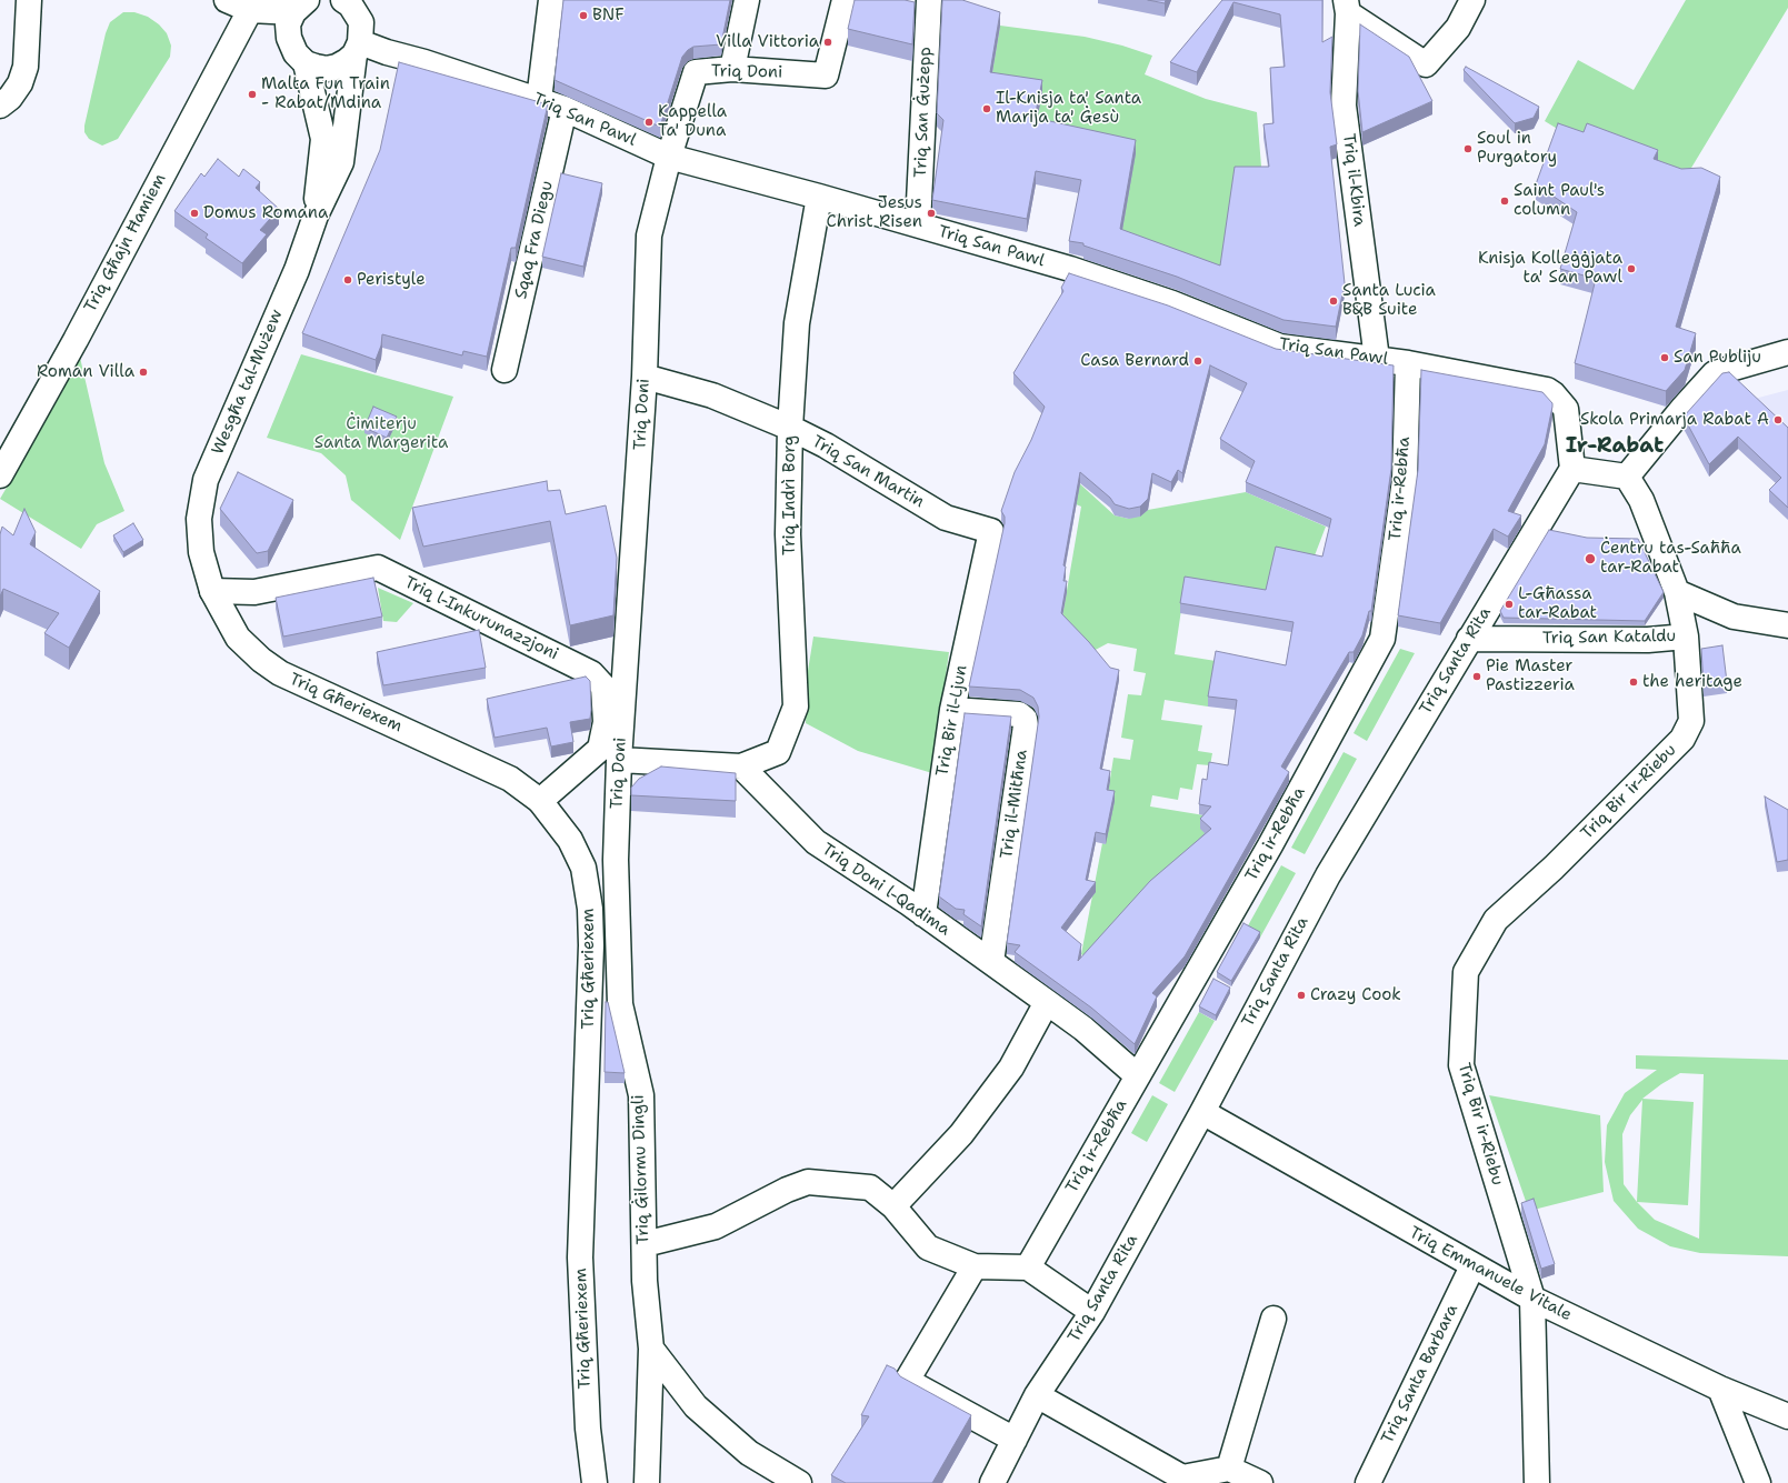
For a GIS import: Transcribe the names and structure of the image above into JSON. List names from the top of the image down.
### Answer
{
  "streets": {
    "street": [
      "Triq Doni",
      "Triq San Ġużepp",
      "Triq San Pawl",
      "Triq il-Kbira",
      "Sqaq Fra Diegu",
      "Triq Għajn Ħamiem",
      "Wesgħa tal-Mużew",
      "Triq San Martin",
      "Triq ir-Rebħa",
      "Triq Indrì Borg",
      "Triq l-Inkurunazzjoni",
      "Triq San Kataldu",
      "Triq Santa Rita",
      "Triq Għeriexem",
      "Triq Bir il-Ljun",
      "Triq Bir ir-Riebu",
      "Triq il-Mitħna",
      "Triq Doni l-Qadima",
      "Triq Ġilormu Dingli",
      "Triq Emmanuele Vitale",
      "Triq Santa Barbara"
    ]
  },
  "crossings": [
    ["Triq Doni", "Triq San Pawl"],
    ["Triq Doni", "Triq San Martin"],
    ["Triq Doni", "Triq Ġilormu Dingli"],
    ["Triq San Ġużepp", "Triq San Pawl"],
    ["Triq San Pawl", "Triq il-Kbira"],
    ["Triq San Pawl", "Sqaq Fra Diegu"],
    ["Triq San Pawl", "Wesgħa tal-Mużew"],
    ["Triq San Pawl", "Triq ir-Rebħa"],
    ["Triq San Pawl", "Triq Indrì Borg"],
    ["Triq San Pawl", "Triq Santa Rita"],
    ["Wesgħa tal-Mużew", "Triq Għeriexem"],
    ["Triq San Martin", "Triq Indrì Borg"],
    ["Triq San Martin", "Triq Bir il-Ljun"],
    ["Triq ir-Rebħa", "Triq Doni l-Qadima"],
    ["Triq Indrì Borg", "Triq Doni l-Qadima"],
    ["Triq l-Inkurunazzjoni", "Triq Għeriexem"],
    ["Triq San Kataldu", "Triq Santa Rita"],
    ["Triq San Kataldu", "Triq Bir ir-Riebu"],
    ["Triq Santa Rita", "Triq Emmanuele Vitale"],
    ["Triq Bir il-Ljun", "Triq il-Mitħna"],
    ["Triq Bir il-Ljun", "Triq Doni l-Qadima"],
    ["Triq Bir ir-Riebu", "Triq Emmanuele Vitale"],
    ["Triq il-Mitħna", "Triq Doni l-Qadima"],
    ["Triq Emmanuele Vitale", "Triq Santa Barbara"]
  ],
  "districts": ["Ir-Rabat"],
  "parks": ["Ċimiterju Santa Margerita"],
  "places": [
    "BNF",
    "Villa Vittoria",
    "Malta Fun Train - Rabat/Mdina",
    "Il-Knisja ta' Santa Marija ta' Ġesù",
    "Kappella Ta' Duna",
    "Soul in Purgatory",
    "Saint Paul's column",
    "Domus Romana",
    "Jesus Christ Risen",
    "Knisja Kolleġġjata ta' San Pawl",
    "Peristyle",
    "Santa Lucia B&B Suite",
    "San Publiju",
    "Casa Bernard",
    "Roman Villa",
    "Skola Primarja Rabat A",
    "Ċentru tas-Saħħa tar-Rabat",
    "L-Għassa tar-Rabat",
    "Pie Master Pastizzeria",
    "the heritage",
    "Crazy Cook"
  ]
}
